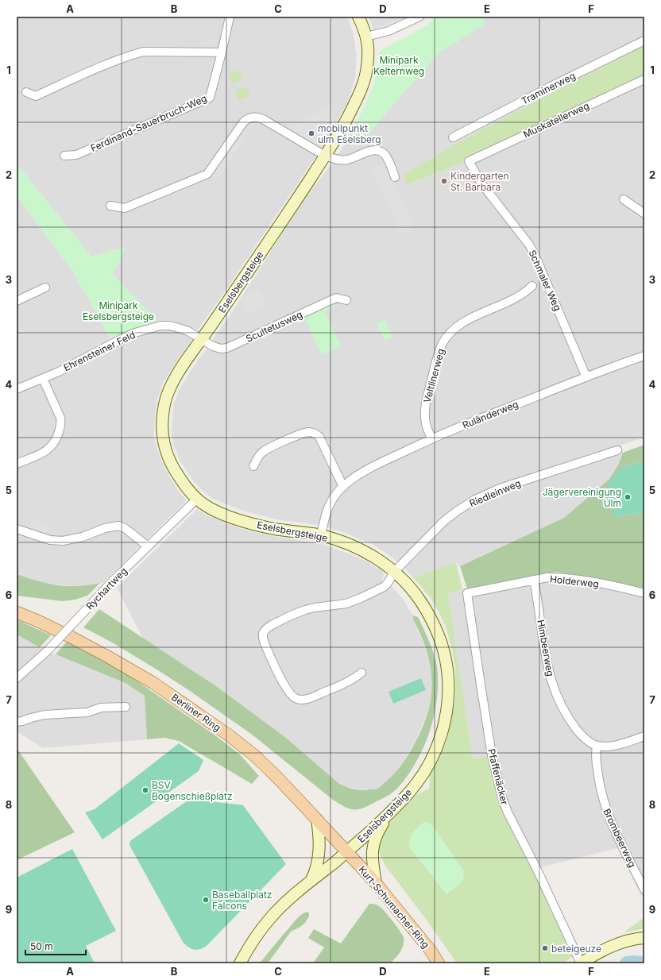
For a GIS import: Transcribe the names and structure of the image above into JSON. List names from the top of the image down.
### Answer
{
  "streets": {
    "main road": ["Berliner Ring", "Kurt-Schumacher-Ring"],
    "street": [
      "Traminerweg",
      "Muskatellerweg",
      "Ferdinand-Sauerbruch-Weg",
      "Schmaler Weg",
      "Eselsbergsteige",
      "Scultetusweg",
      "Ehrensteiner Feld",
      "Veltlinerweg",
      "Ruländerweg",
      "Riedleinweg",
      "Holderweg",
      "Rychartweg",
      "Himbeerweg",
      "Pfaffenäcker",
      "Brombeerweg"
    ]
  },
  "crossings": [
    ["Muskatellerweg", "Schmaler Weg"],
    ["Schmaler Weg", "Ruländerweg"],
    ["Eselsbergsteige", "Scultetusweg"],
    ["Eselsbergsteige", "Ehrensteiner Feld"],
    ["Eselsbergsteige", "Ruländerweg"],
    ["Eselsbergsteige", "Riedleinweg"],
    ["Eselsbergsteige", "Rychartweg"],
    ["Eselsbergsteige", "Berliner Ring"],
    ["Eselsbergsteige", "Kurt-Schumacher-Ring"],
    ["Scultetusweg", "Ehrensteiner Feld"],
    ["Veltlinerweg", "Ruländerweg"],
    ["Holderweg", "Himbeerweg"],
    ["Holderweg", "Pfaffenäcker"],
    ["Himbeerweg", "Brombeerweg"],
    ["Berliner Ring", "Kurt-Schumacher-Ring"]
  ],
  "parks": ["Minipark Kelternweg", "Minipark Eselsbergsteige"],
  "places": [
    "mobilpunkt ulm Eselsberg",
    "Kindergarten St. Barbara",
    "Jägervereinigung Ulm",
    "BSV Bogenschießplatz",
    "Baseballplatz Falcons",
    "beteigeuze"
  ],
  "scale_bar": "50 m",
  "grid": {
    "columns": [
      "A",
      "B",
      "C",
      "D",
      "E",
      "F"
    ],
    "rows": [
      "1",
      "2",
      "3",
      "4",
      "5",
      "6",
      "7",
      "8",
      "9"
    ]
  }
}
